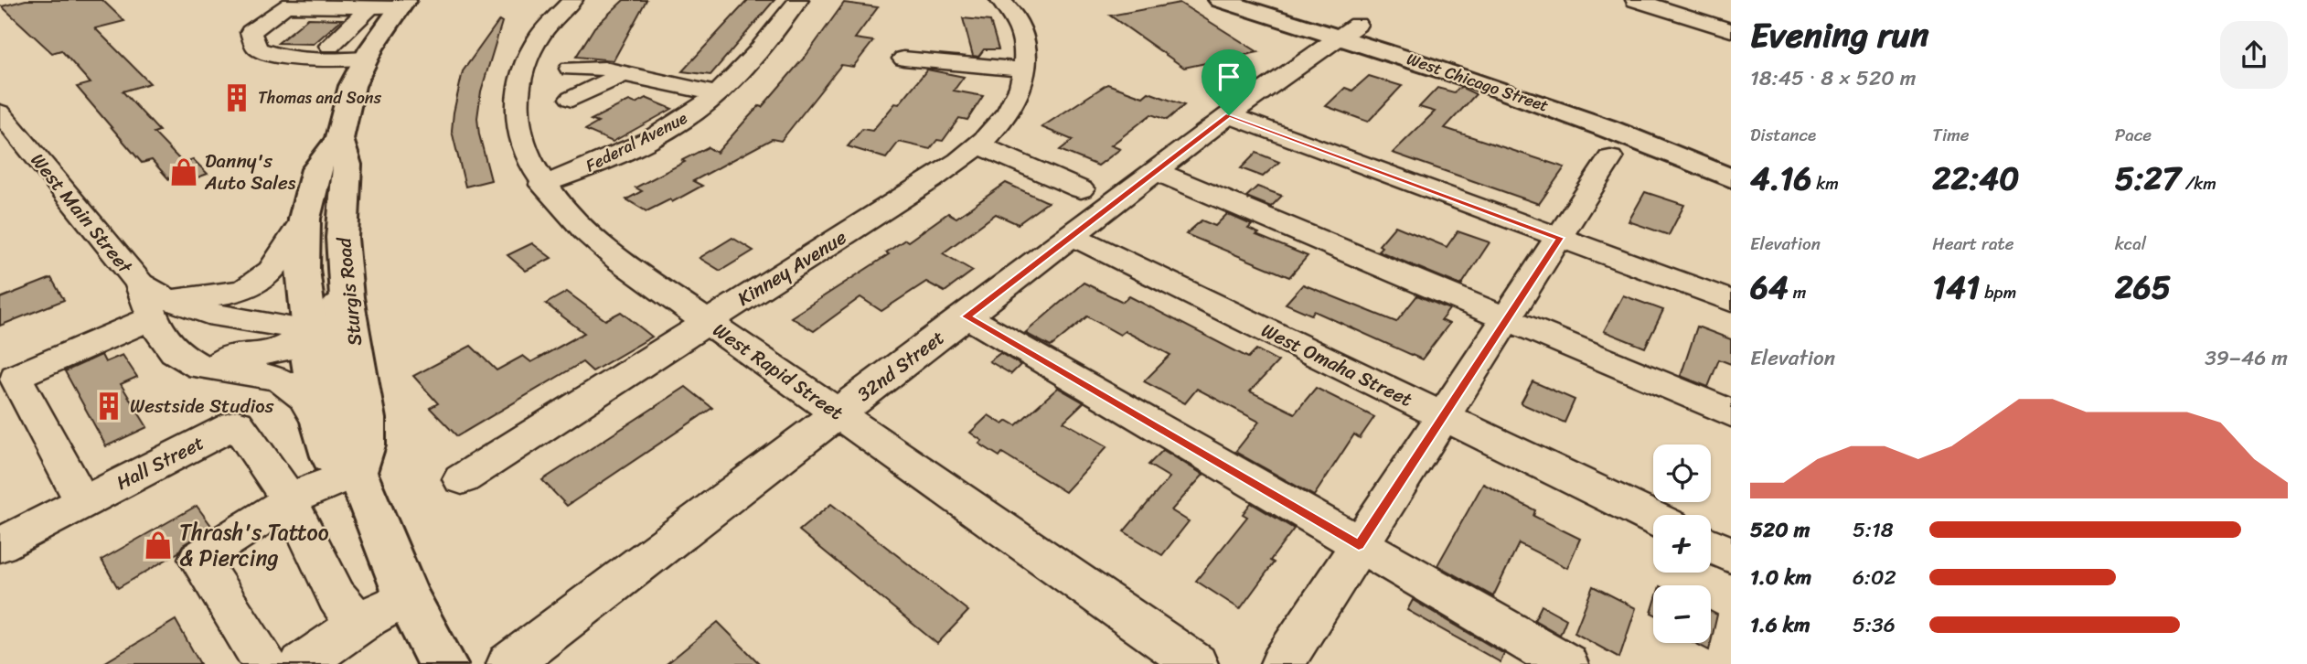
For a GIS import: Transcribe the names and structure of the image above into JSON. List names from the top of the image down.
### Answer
{
  "streets": {
    "main road": ["West Chicago Street", "West Main Street", "Sturgis Road"],
    "street": [
      "Federal Avenue",
      "Kinney Avenue",
      "West Omaha Street",
      "32nd Street",
      "West Rapid Street",
      "Hall Street"
    ]
  },
  "crossings": [
    ["West Chicago Street", "32nd Street"],
    ["Federal Avenue", "West Rapid Street"],
    ["West Main Street", "Sturgis Road"],
    ["Kinney Avenue", "West Rapid Street"],
    ["West Omaha Street", "32nd Street"],
    ["32nd Street", "West Rapid Street"]
  ],
  "places": {
    "building": ["Thomas and Sons", "Westside Studios"],
    "shop": ["Danny's Auto Sales", "Thrash's Tattoo & Piercing"]
  },
  "page": {
    "heading": ["Evening run", "18:45 · 8 × 520 m"],
    "stats": [
      ["Distance", "4.16 km"],
      ["Time", "22:40"],
      ["Pace", "5:27 /km"],
      ["Elevation", "64 m"],
      ["Heart rate", "141 bpm"],
      ["kcal", "265"]
    ],
    "chart": ["Elevation", "39–46 m"],
    "map_buttons": ["+", "−"],
    "list": [
      {
        "name": "520 m",
        "note": "5:18"
      },
      {
        "name": "1.0 km",
        "note": "6:02"
      },
      {
        "name": "1.6 km",
        "note": "5:36"
      }
    ]
  }
}
